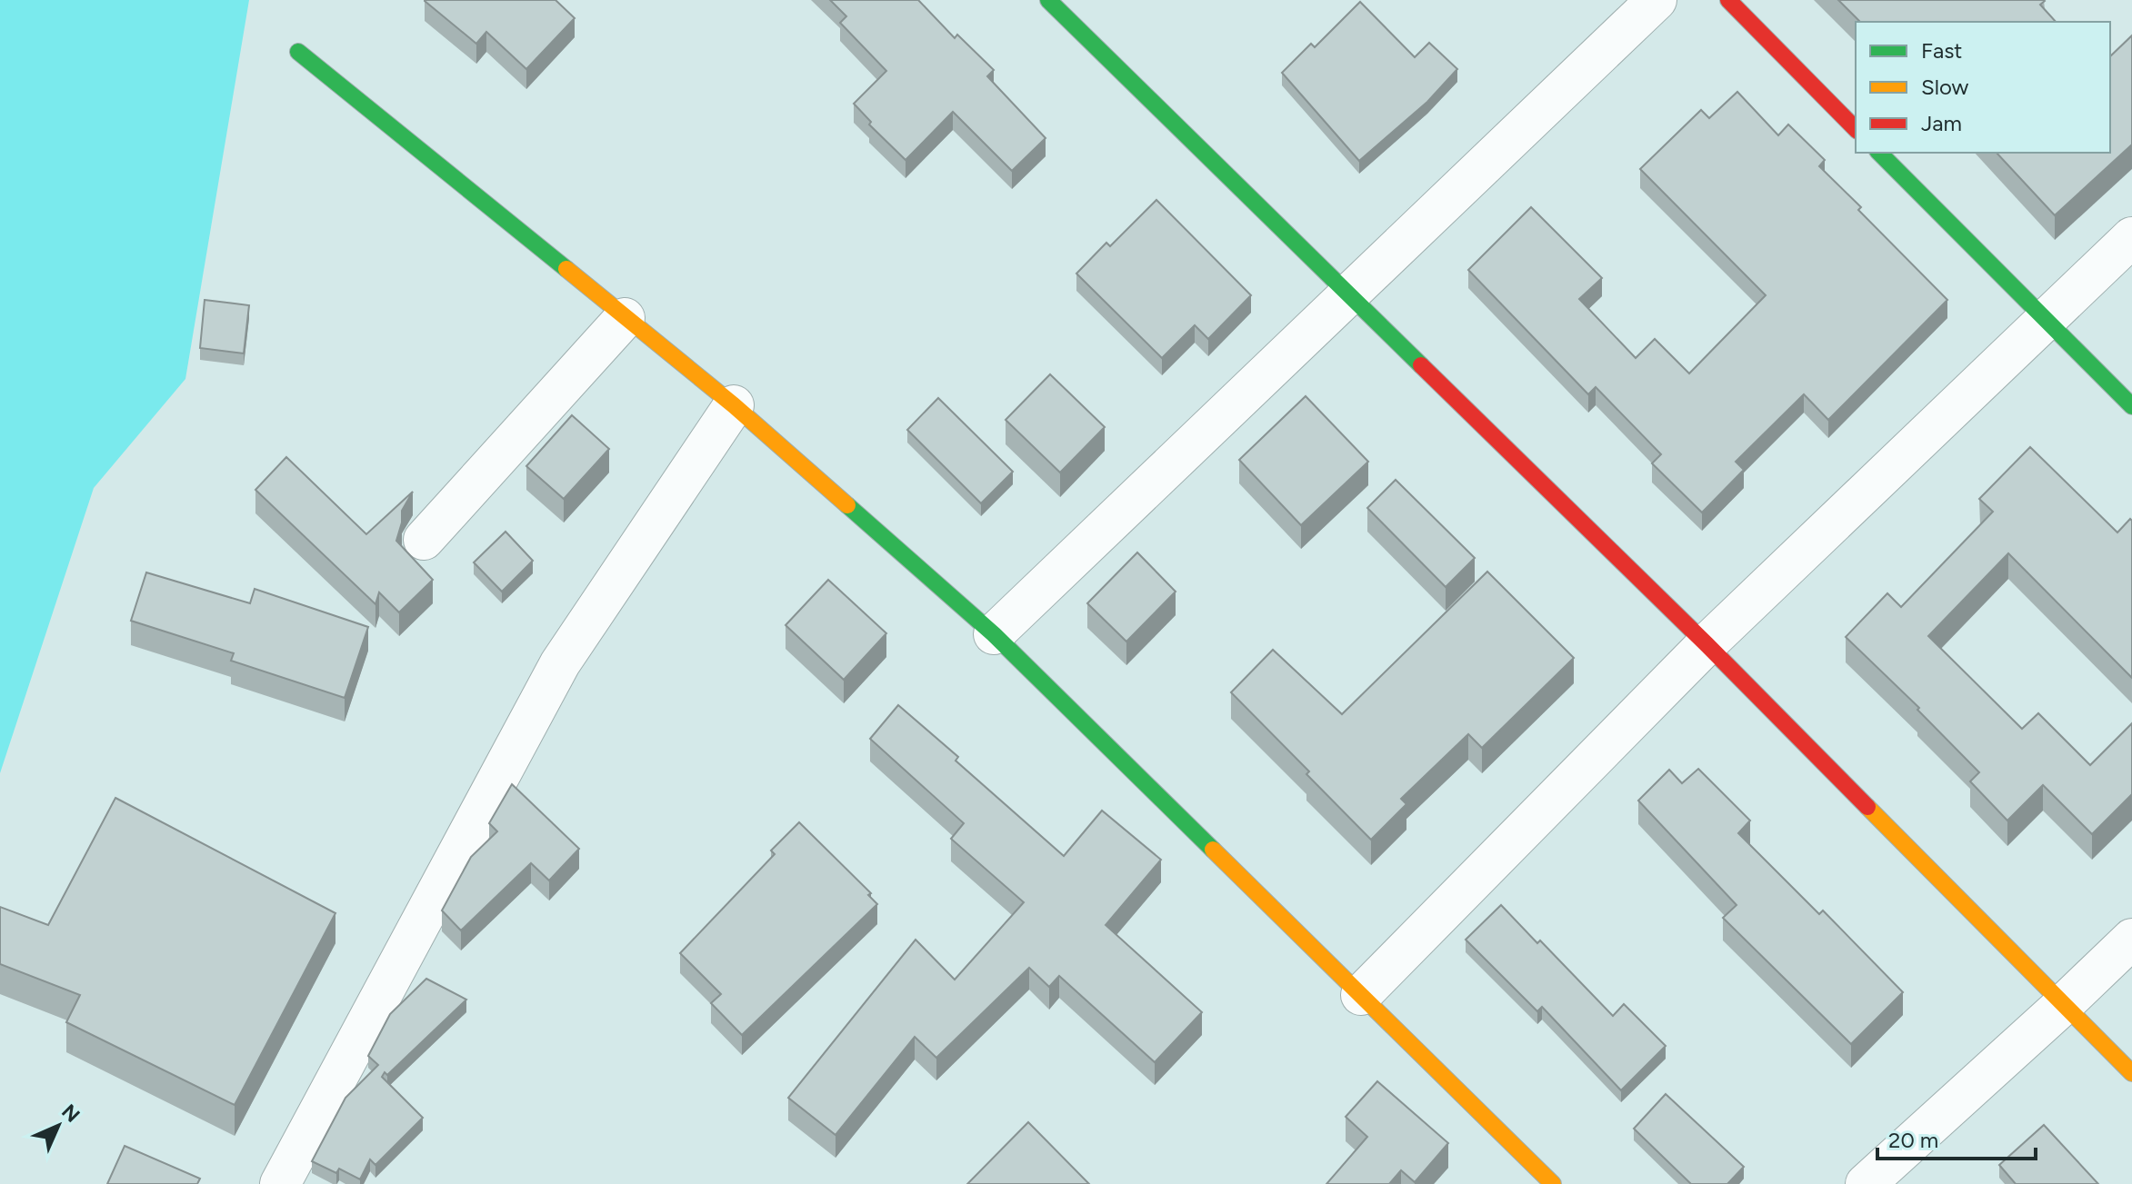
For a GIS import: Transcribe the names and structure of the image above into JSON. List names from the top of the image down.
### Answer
{
  "legend": ["Fast", "Slow", "Jam"],
  "scale_bar": "20 m",
  "north": "top right"
}
